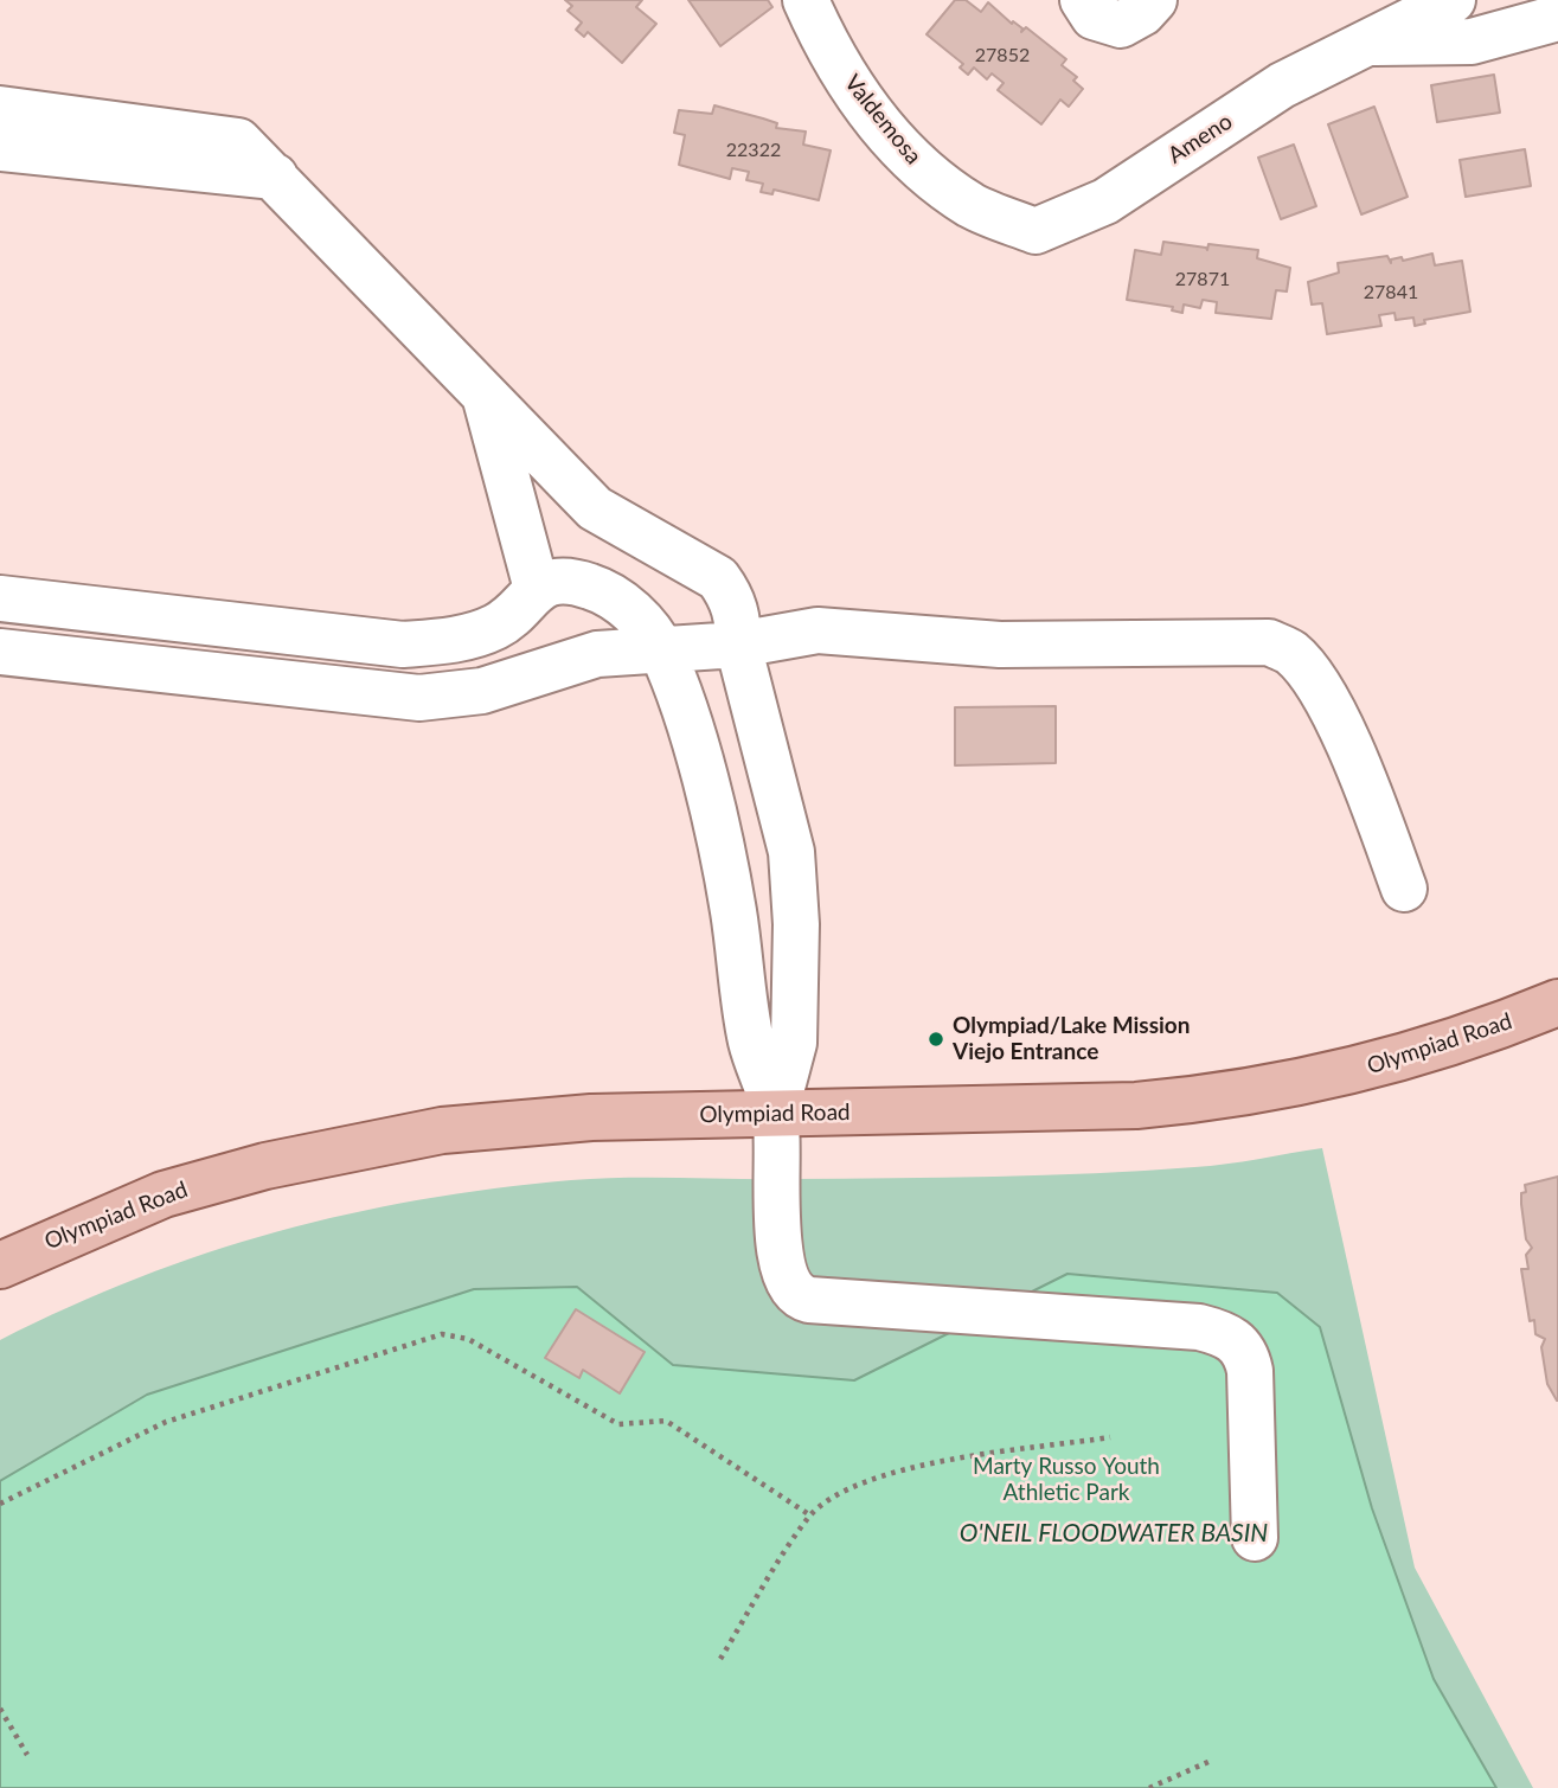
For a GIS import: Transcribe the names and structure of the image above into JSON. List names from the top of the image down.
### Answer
{
  "streets": {
    "main road": ["Olympiad Road"],
    "street": ["Valdemosa", "Ameno"]
  },
  "crossings": [
    ["Valdemosa", "Ameno"]
  ],
  "water": ["O'NEIL FLOODWATER BASIN"],
  "parks": ["Marty Russo Youth Athletic Park"],
  "places": ["Olympiad/Lake Mission Viejo Entrance"],
  "house_numbers": [
    "27852",
    "22322",
    "27871",
    "27841"
  ]
}
